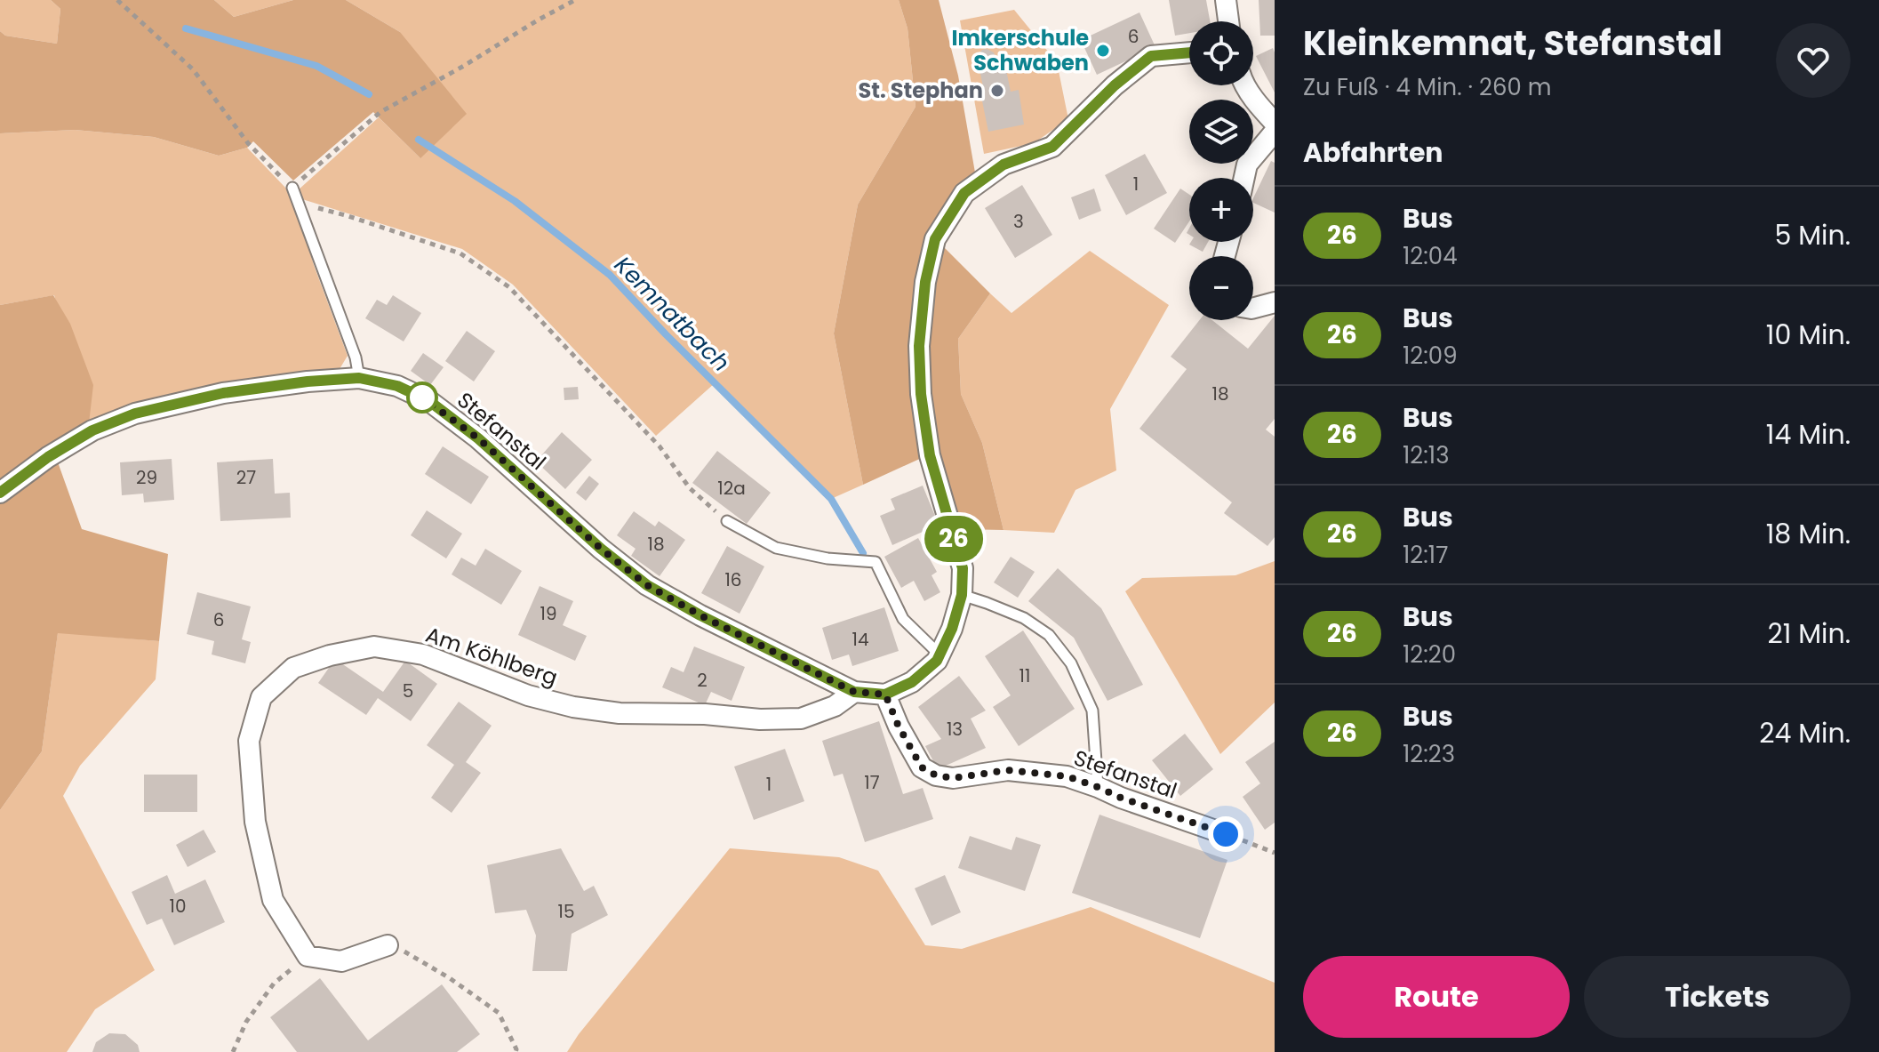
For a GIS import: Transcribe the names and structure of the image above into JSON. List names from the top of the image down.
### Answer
{
  "streets": {
    "street": ["Stefanstal", "Am Köhlberg"]
  },
  "crossings": [
    ["Stefanstal", "Am Köhlberg"]
  ],
  "water": ["Kemnatbach"],
  "places": ["Imkerschule Schwaben", "St. Stephan"],
  "lines": ["bus line 26"],
  "house_numbers": [
    "6",
    "1",
    "3",
    "18",
    "29",
    "27",
    "12a",
    "18",
    "16",
    "19",
    "6",
    "14",
    "11",
    "2",
    "5",
    "13",
    "17",
    "1",
    "10",
    "15"
  ],
  "page": {
    "on_map": "26",
    "heading": [
      ["Kleinkemnat, Stefanstal", "Zu Fuß · 4 Min. · 260 m"],
      "Abfahrten"
    ],
    "map_buttons": ["+", "−"],
    "list": [
      {
        "mark": "26",
        "name": "Bus",
        "note": "12:04",
        "value": "5 Min."
      },
      {
        "mark": "26",
        "name": "Bus",
        "note": "12:09",
        "value": "10 Min."
      },
      {
        "mark": "26",
        "name": "Bus",
        "note": "12:13",
        "value": "14 Min."
      },
      {
        "mark": "26",
        "name": "Bus",
        "note": "12:17",
        "value": "18 Min."
      },
      {
        "mark": "26",
        "name": "Bus",
        "note": "12:20",
        "value": "21 Min."
      },
      {
        "mark": "26",
        "name": "Bus",
        "note": "12:23",
        "value": "24 Min."
      }
    ],
    "buttons": ["Route", "Tickets"]
  }
}
